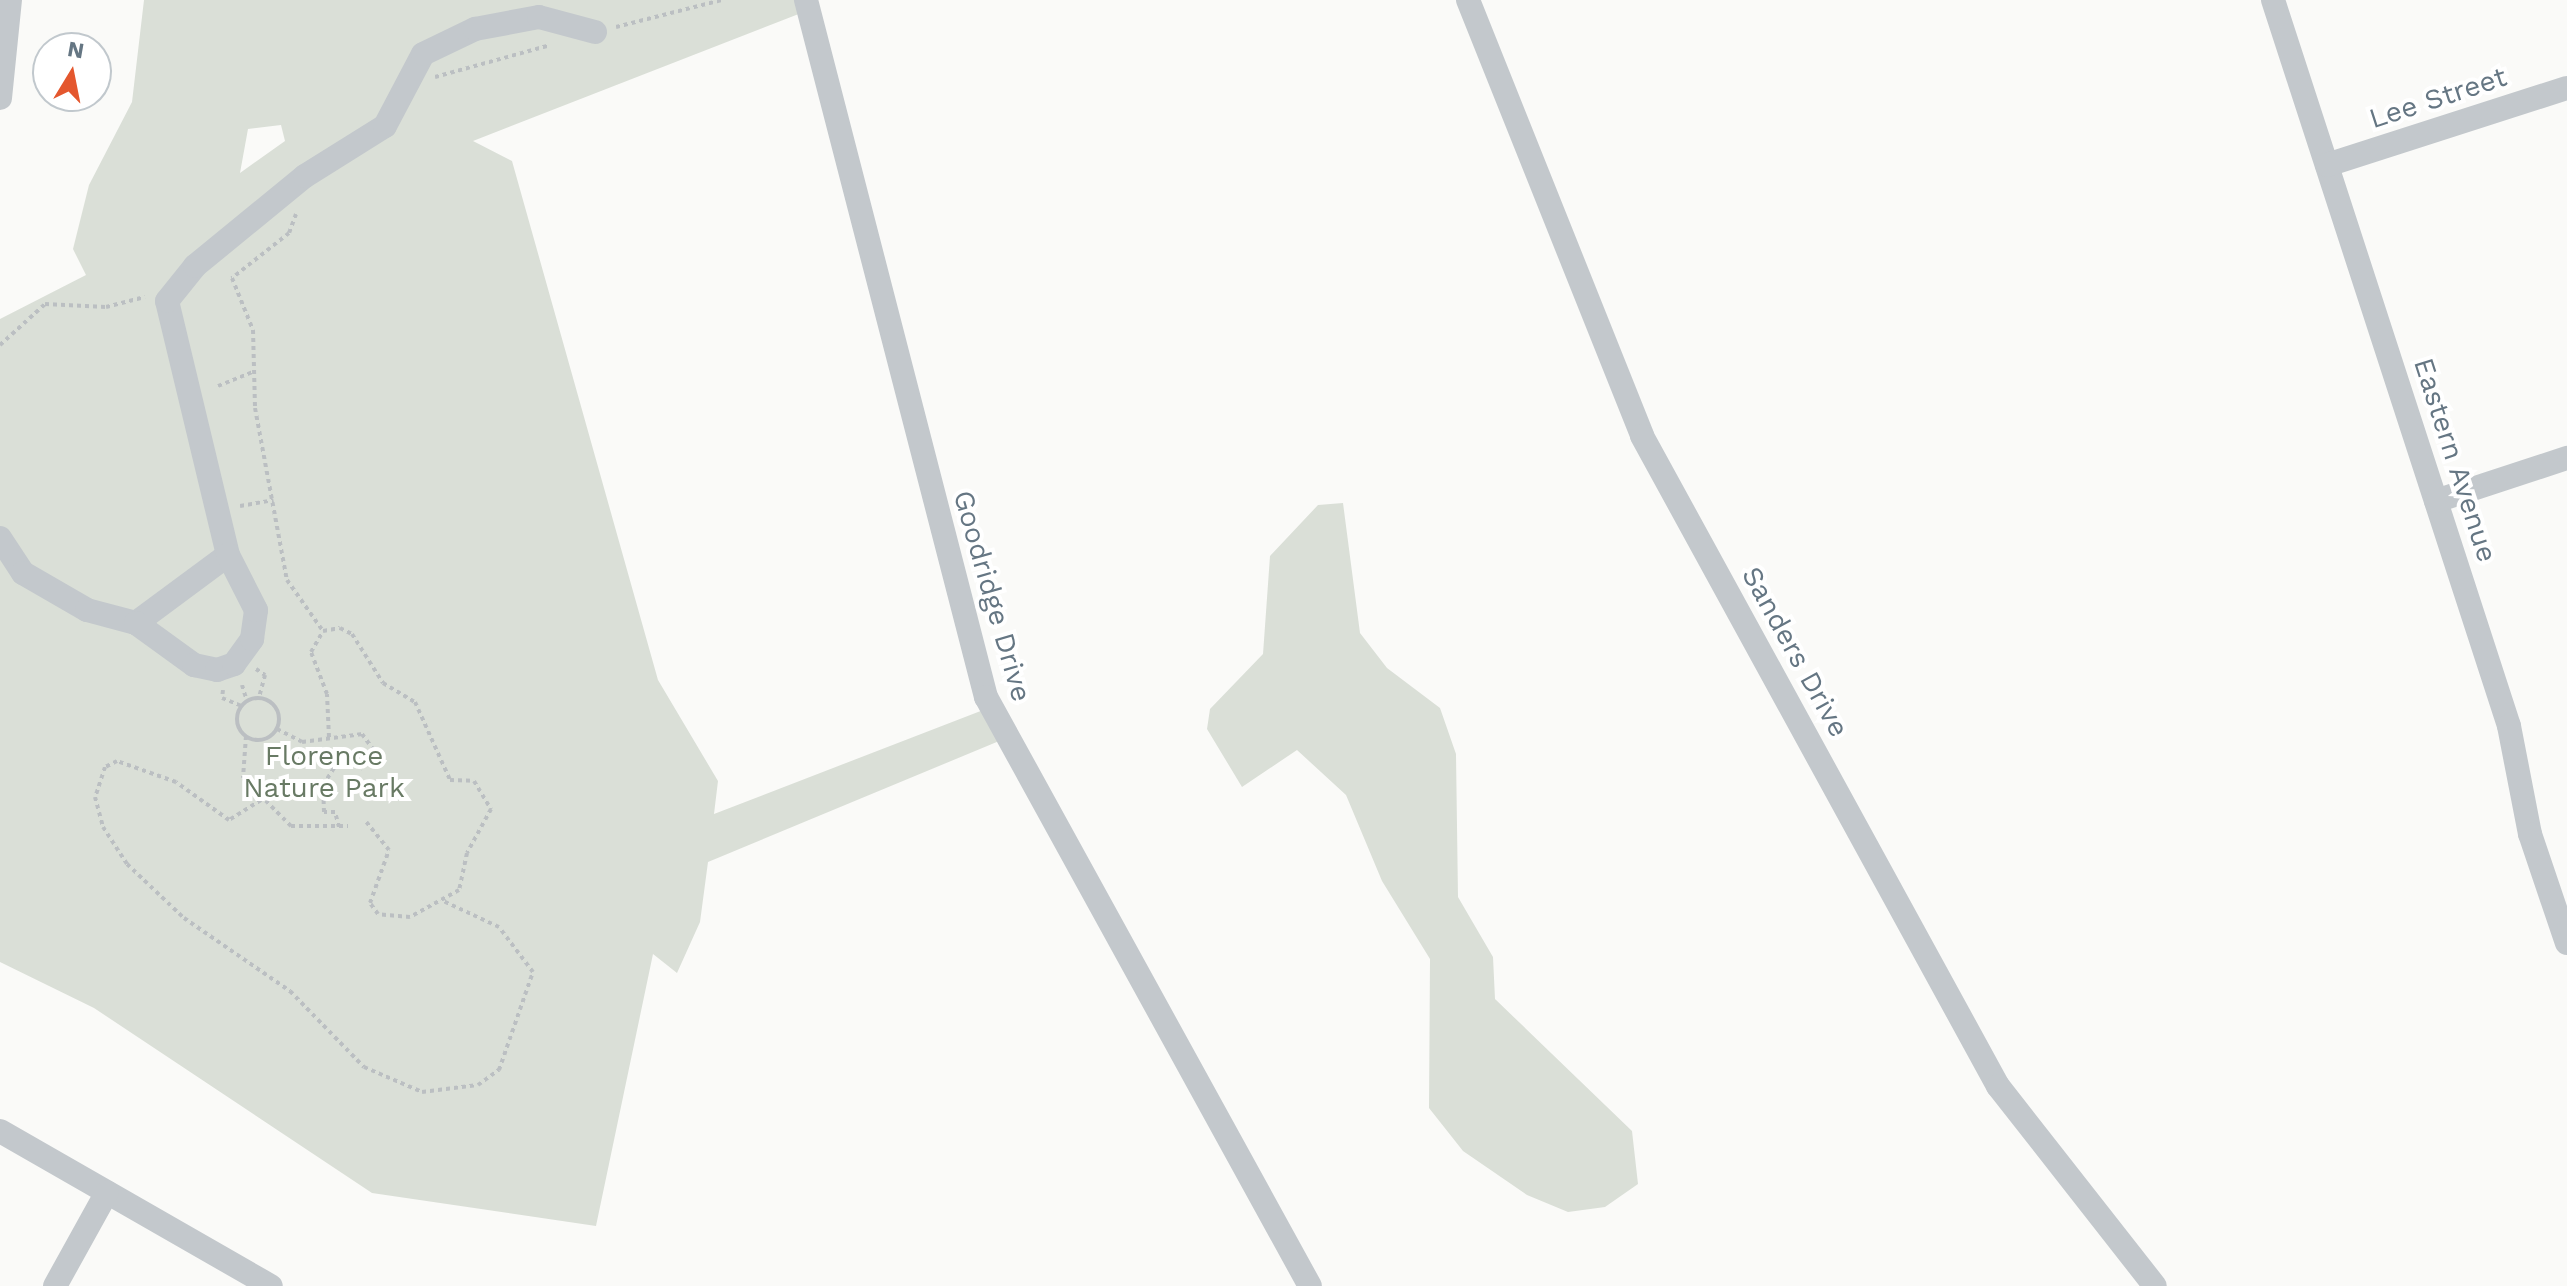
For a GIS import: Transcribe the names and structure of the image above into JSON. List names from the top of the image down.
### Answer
{
  "streets": {
    "street": [
      "Lee Street",
      "Eastern Avenue",
      "Goodridge Drive",
      "Sanders Drive"
    ]
  },
  "crossings": [
    ["Lee Street", "Eastern Avenue"]
  ],
  "parks": ["Florence Nature Park"],
  "north": "top"
}
